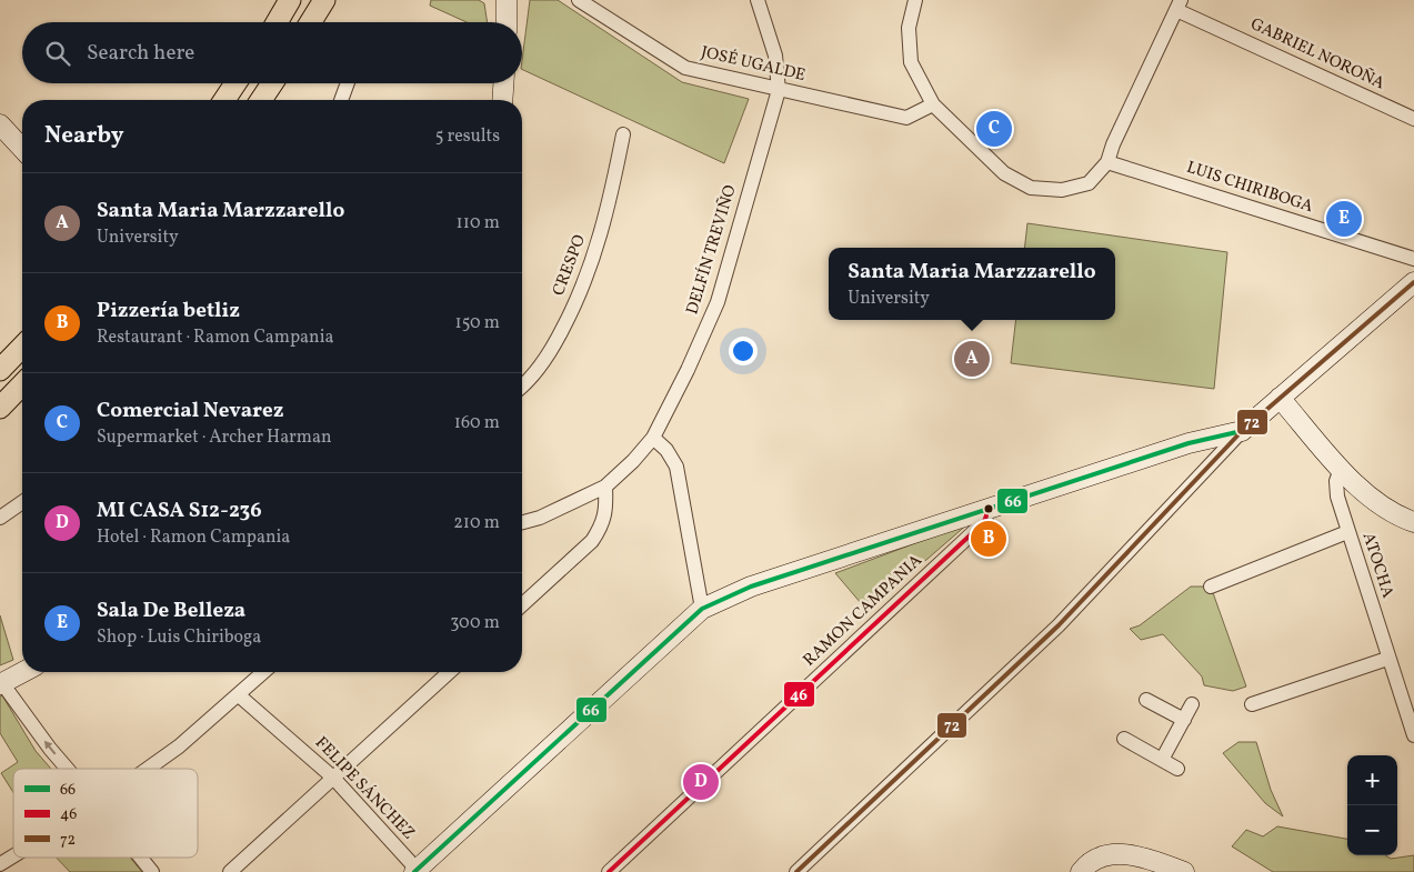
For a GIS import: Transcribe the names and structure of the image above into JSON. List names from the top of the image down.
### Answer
{
  "streets": {
    "street": [
      "GABRIEL NOROÑA",
      "JOSÉ UGALDE",
      "LUIS CHIRIBOGA",
      "DELFÍN TREVIÑO",
      "CRESPO",
      "ATOCHA",
      "RAMON CAMPANIA",
      "FELIPE SÁNCHEZ"
    ]
  },
  "crossings": [
    ["JOSÉ UGALDE", "DELFÍN TREVIÑO"]
  ],
  "lines": ["transit line 72", "transit line 66", "transit line 46"],
  "legend": ["66", "46", "72"],
  "page": {
    "search": "Search here",
    "heading": ["Nearby", "5 results"],
    "pins": [
      "C",
      "E",
      "A",
      "B",
      "D"
    ],
    "list": [
      {
        "mark": "A",
        "name": "Santa Maria Marzzarello",
        "note": "University",
        "value": "110 m"
      },
      {
        "mark": "B",
        "name": "Pizzería betliz",
        "note": "Restaurant · Ramon Campania",
        "value": "150 m"
      },
      {
        "mark": "C",
        "name": "Comercial Nevarez",
        "note": "Supermarket · Archer Harman",
        "value": "160 m"
      },
      {
        "mark": "D",
        "name": "MI CASA S12-236",
        "note": "Hotel · Ramon Campania",
        "value": "210 m"
      },
      {
        "mark": "E",
        "name": "Sala De Belleza",
        "note": "Shop · Luis Chiriboga",
        "value": "300 m"
      }
    ],
    "popup": ["Santa Maria Marzzarello", "University"],
    "map_buttons": ["+", "−"]
  }
}
